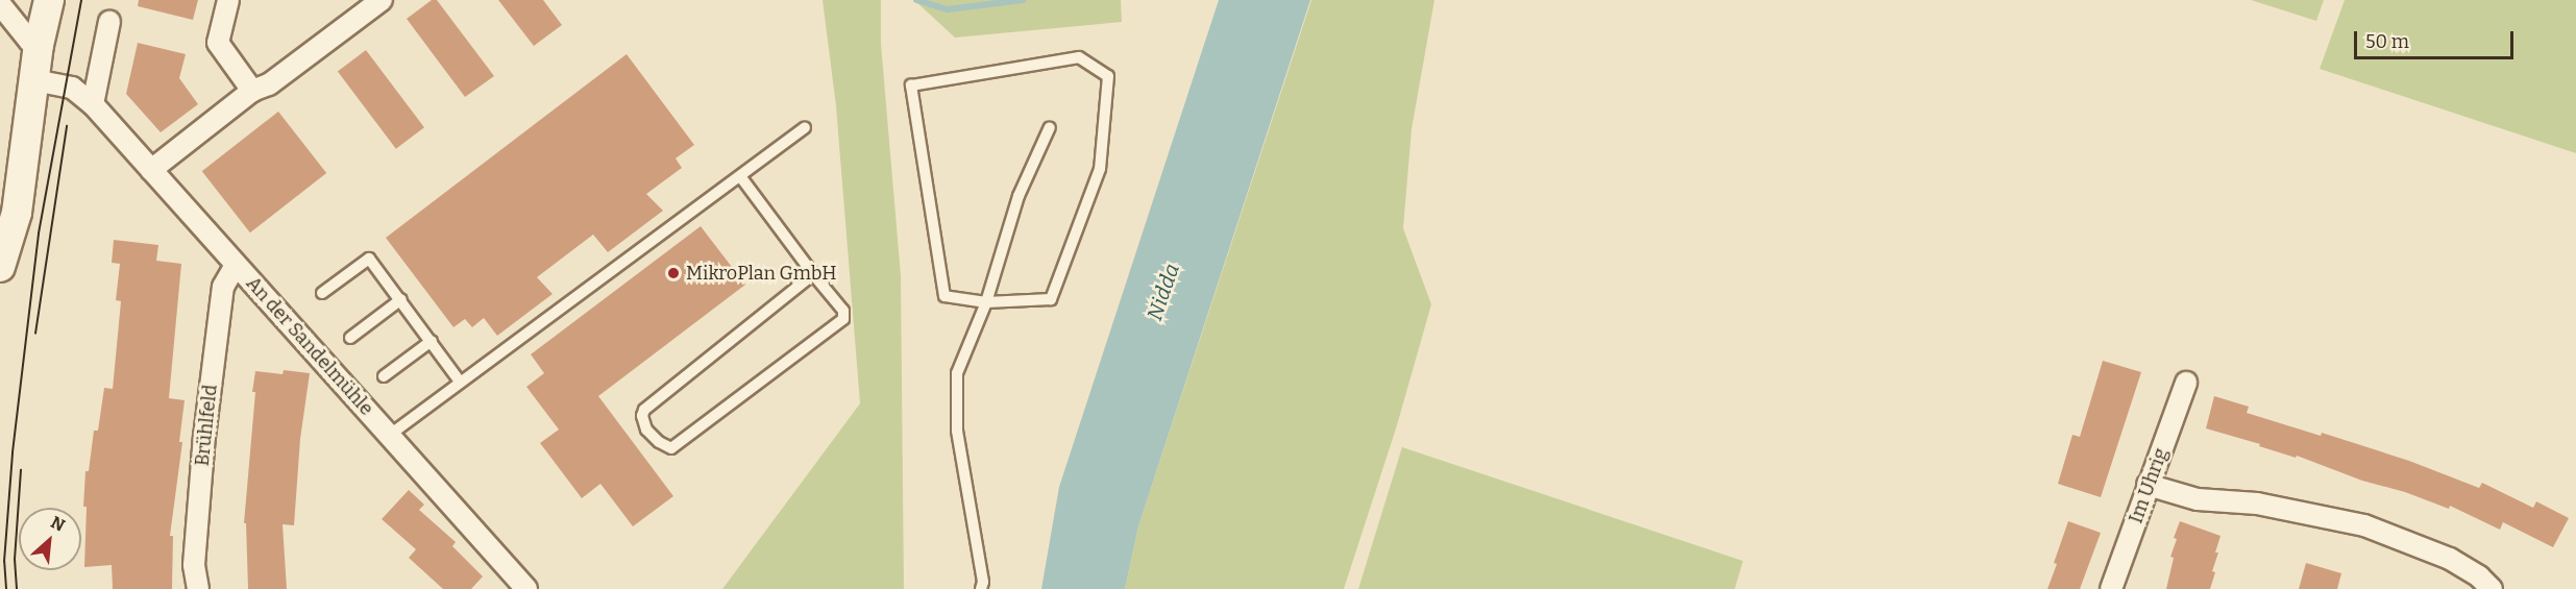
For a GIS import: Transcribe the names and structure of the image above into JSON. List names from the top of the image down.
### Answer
{
  "streets": {
    "street": ["An der Sandelmühle", "Brühlfeld", "Im Uhrig"]
  },
  "crossings": [
    ["An der Sandelmühle", "Brühlfeld"]
  ],
  "water": ["Nidda"],
  "places": ["MikroPlan GmbH"],
  "scale_bar": "50 m",
  "north": "top right"
}
